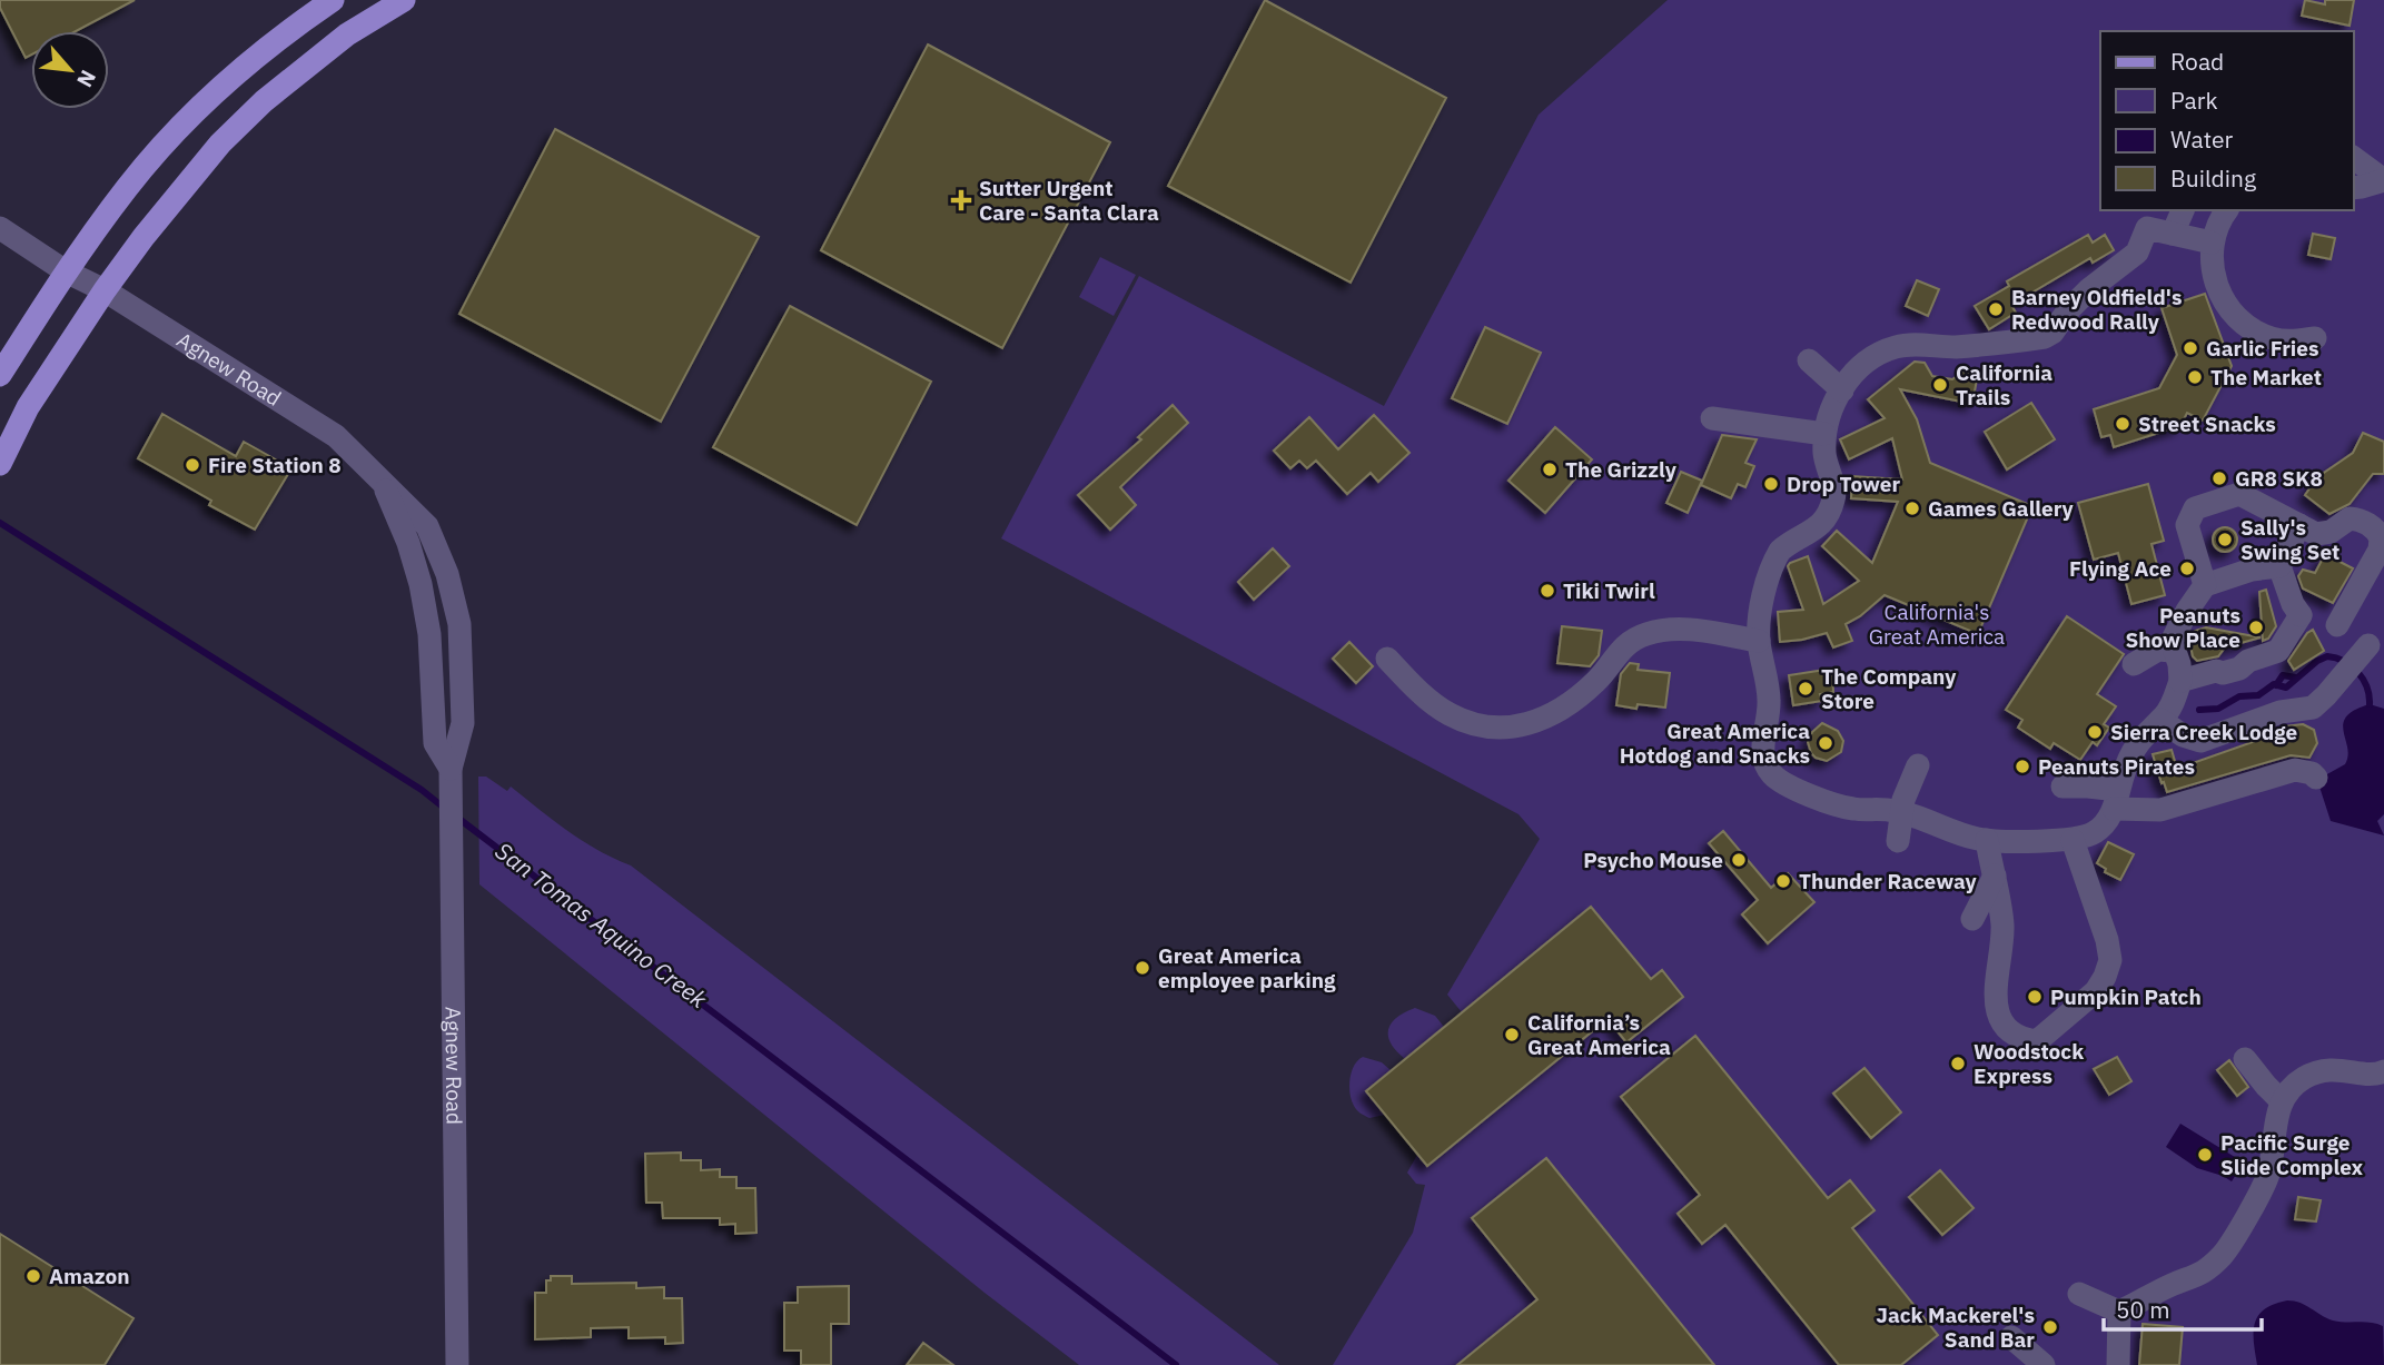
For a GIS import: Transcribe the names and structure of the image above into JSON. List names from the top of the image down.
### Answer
{
  "streets": {
    "street": ["Agnew Road"]
  },
  "water": ["San Tomas Aquino Creek"],
  "parks": ["California's Great America"],
  "places": {
    "health": ["Sutter Urgent Care - Santa Clara"],
    "other": [
      "Barney Oldfield's Redwood Rally",
      "Garlic Fries",
      "The Market",
      "California Trails",
      "Street Snacks",
      "Fire Station 8",
      "The Grizzly",
      "GR8 SK8",
      "Drop Tower",
      "Games Gallery",
      "Sally's Swing Set",
      "Flying Ace",
      "Tiki Twirl",
      "Peanuts Show Place",
      "The Company Store",
      "Sierra Creek Lodge",
      "Great America Hotdog and Snacks",
      "Peanuts Pirates",
      "Psycho Mouse",
      "Thunder Raceway",
      "Great America employee parking",
      "Pumpkin Patch",
      "California’s Great America",
      "Woodstock Express",
      "Pacific Surge Slide Complex",
      "Amazon",
      "Jack Mackerel's Sand Bar"
    ]
  },
  "legend": [
    "Road",
    "Park",
    "Water",
    "Building"
  ],
  "scale_bar": "50 m",
  "north": "bottom right"
}
